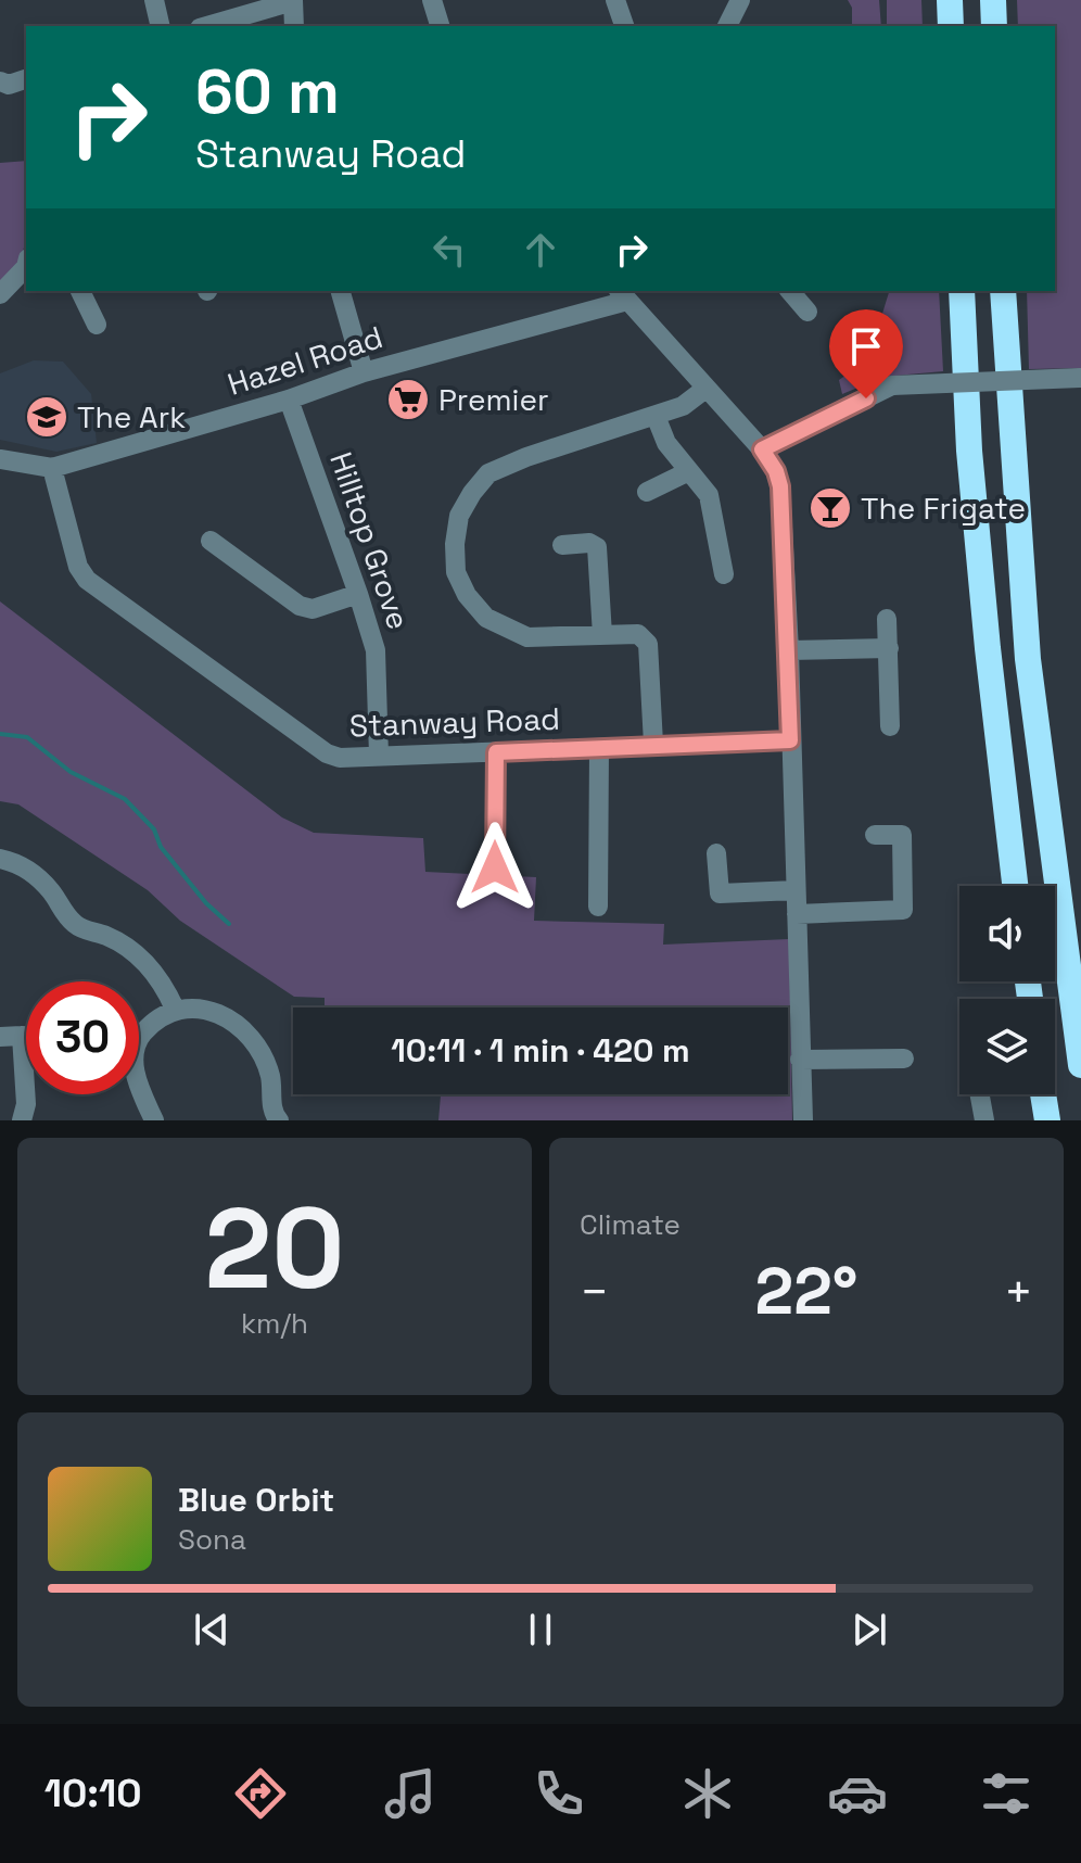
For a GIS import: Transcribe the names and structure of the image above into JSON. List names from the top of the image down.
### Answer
{
  "streets": {
    "street": ["Hazel Road", "Hilltop Grove", "Stanway Road"]
  },
  "crossings": [
    ["Hazel Road", "Hilltop Grove"],
    ["Hazel Road", "Stanway Road"],
    ["Hilltop Grove", "Stanway Road"]
  ],
  "places": {
    "supermarket": ["Premier"],
    "school or university": ["The Ark"],
    "bar": ["The Frigate"]
  },
  "page": {
    "turn": ["60 m", "Stanway Road"],
    "limit": "30",
    "trip": "10:11 · 1 min · 420 m",
    "tile": [
      ["20", "km/h"],
      "Climate"
    ],
    "heat": ["−", "22°", "+"],
    "song": ["Blue Orbit", "Sona"],
    "tabs": "10:10"
  }
}
